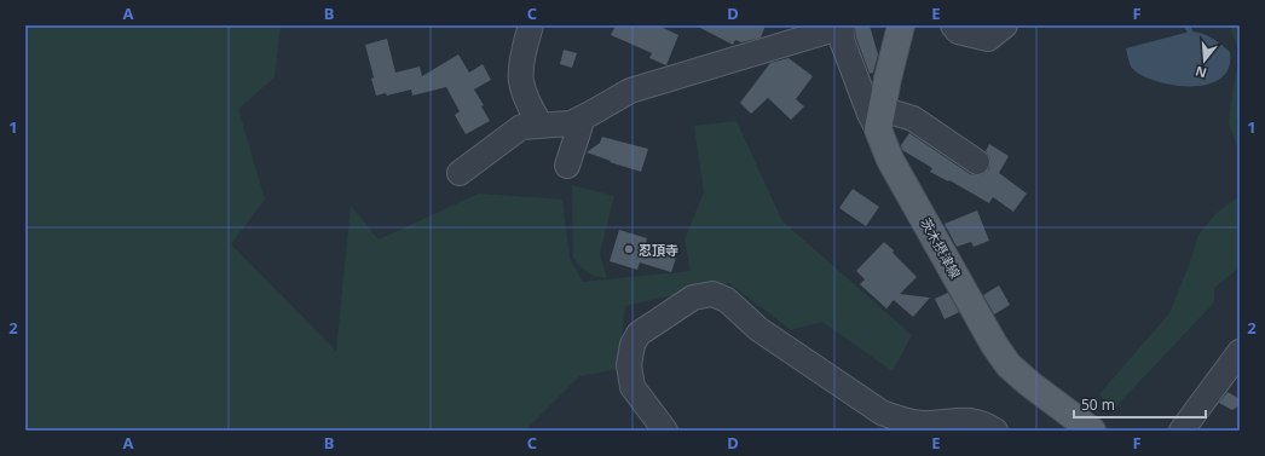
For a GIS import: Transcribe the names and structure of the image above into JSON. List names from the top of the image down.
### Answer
{
  "streets": {
    "main road": ["茨木摂津線"]
  },
  "places": ["忍頂寺"],
  "scale_bar": "50 m",
  "north": "bottom",
  "grid": {
    "columns": [
      "A",
      "B",
      "C",
      "D",
      "E",
      "F"
    ],
    "rows": ["1", "2"]
  }
}
